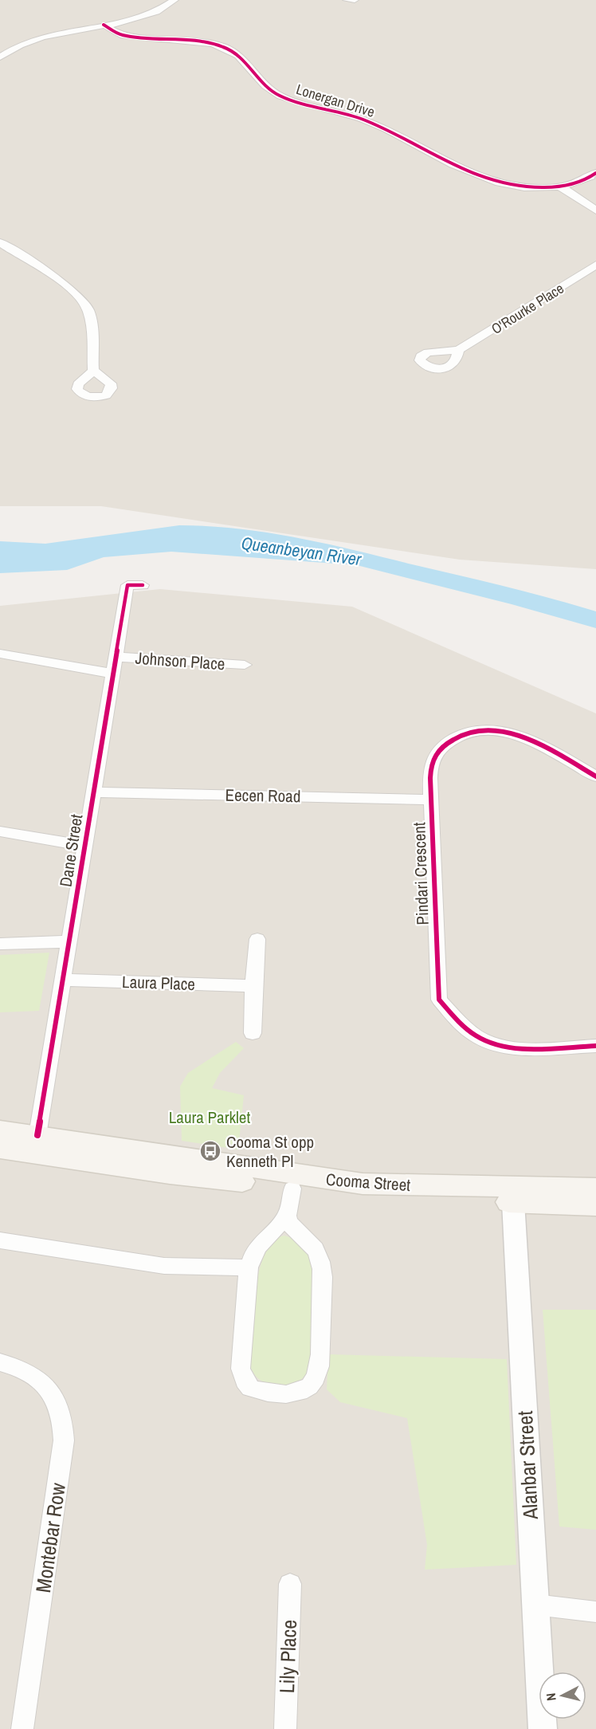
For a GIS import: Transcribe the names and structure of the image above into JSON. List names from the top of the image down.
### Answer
{
  "streets": {
    "main road": ["Cooma Street"],
    "street": [
      "Lonergan Drive",
      "O'Rourke Place",
      "Johnson Place",
      "Eecen Road",
      "Dane Street",
      "Pindari Crescent",
      "Laura Place",
      "Alanbar Street",
      "Montebar Row",
      "Lily Place"
    ]
  },
  "crossings": [
    ["Johnson Place", "Dane Street"],
    ["Eecen Road", "Dane Street"],
    ["Eecen Road", "Pindari Crescent"],
    ["Dane Street", "Laura Place"],
    ["Dane Street", "Cooma Street"],
    ["Cooma Street", "Alanbar Street"]
  ],
  "water": ["Queanbeyan River"],
  "parks": ["Laura Parklet"],
  "places": {
    "bus stop": ["Cooma St opp Kenneth Pl"]
  },
  "north": "left"
}
